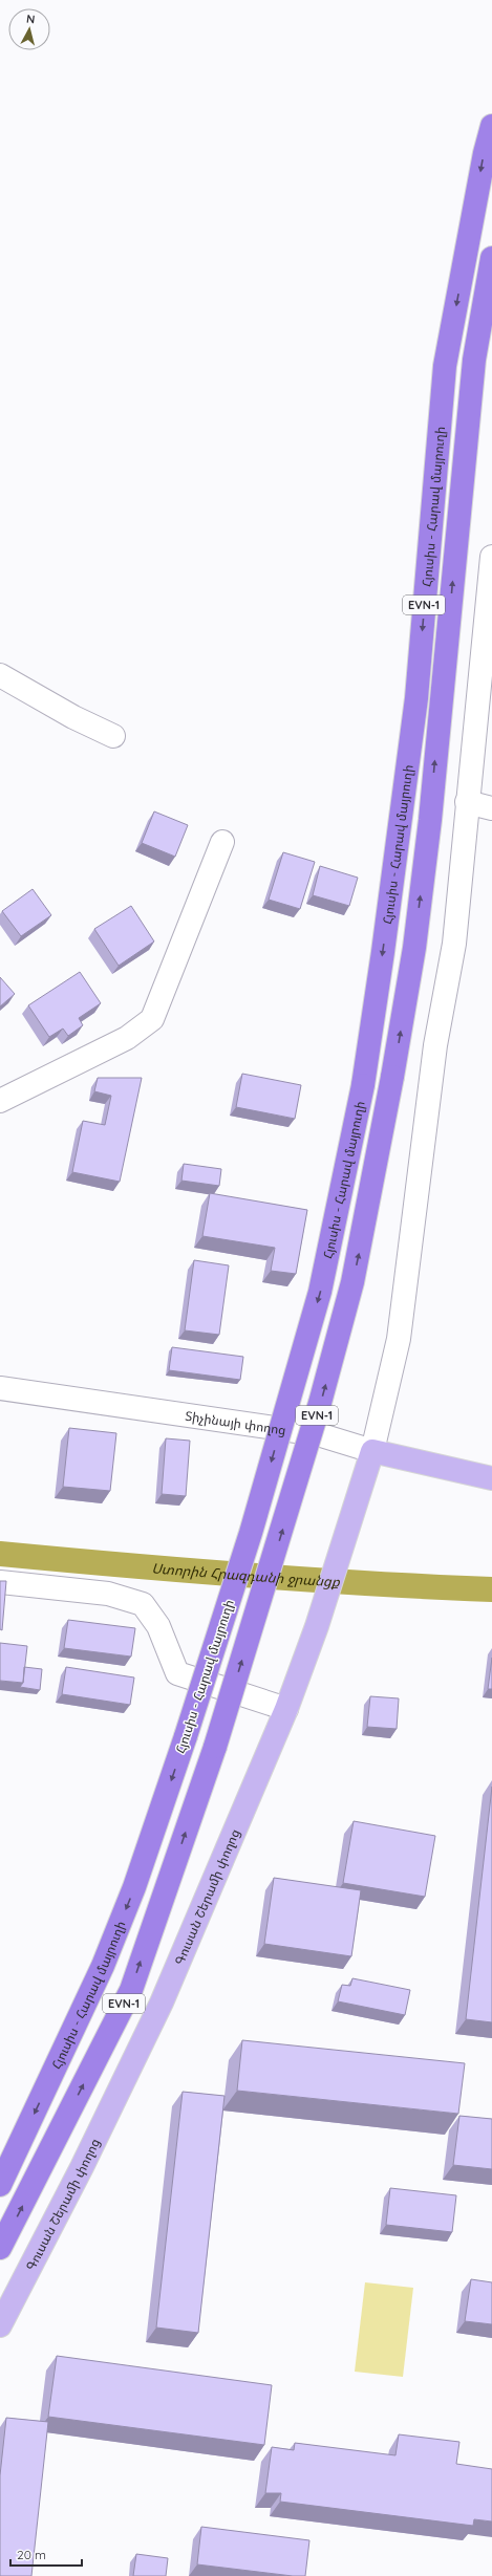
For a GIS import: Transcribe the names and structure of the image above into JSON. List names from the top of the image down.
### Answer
{
  "streets": {
    "highway": ["Հյուսիս - Հարավ մայրուղի", "EVN-1"],
    "main road": ["Տիչինայի փողոց", "Գուսան Շերամի փողոց"]
  },
  "crossings": [
    ["Տիչինայի փողոց", "Գուսան Շերամի փողոց"]
  ],
  "water": ["Ստորին Հրազդանի ջրանցք"],
  "scale_bar": "20 m",
  "north": "top"
}
